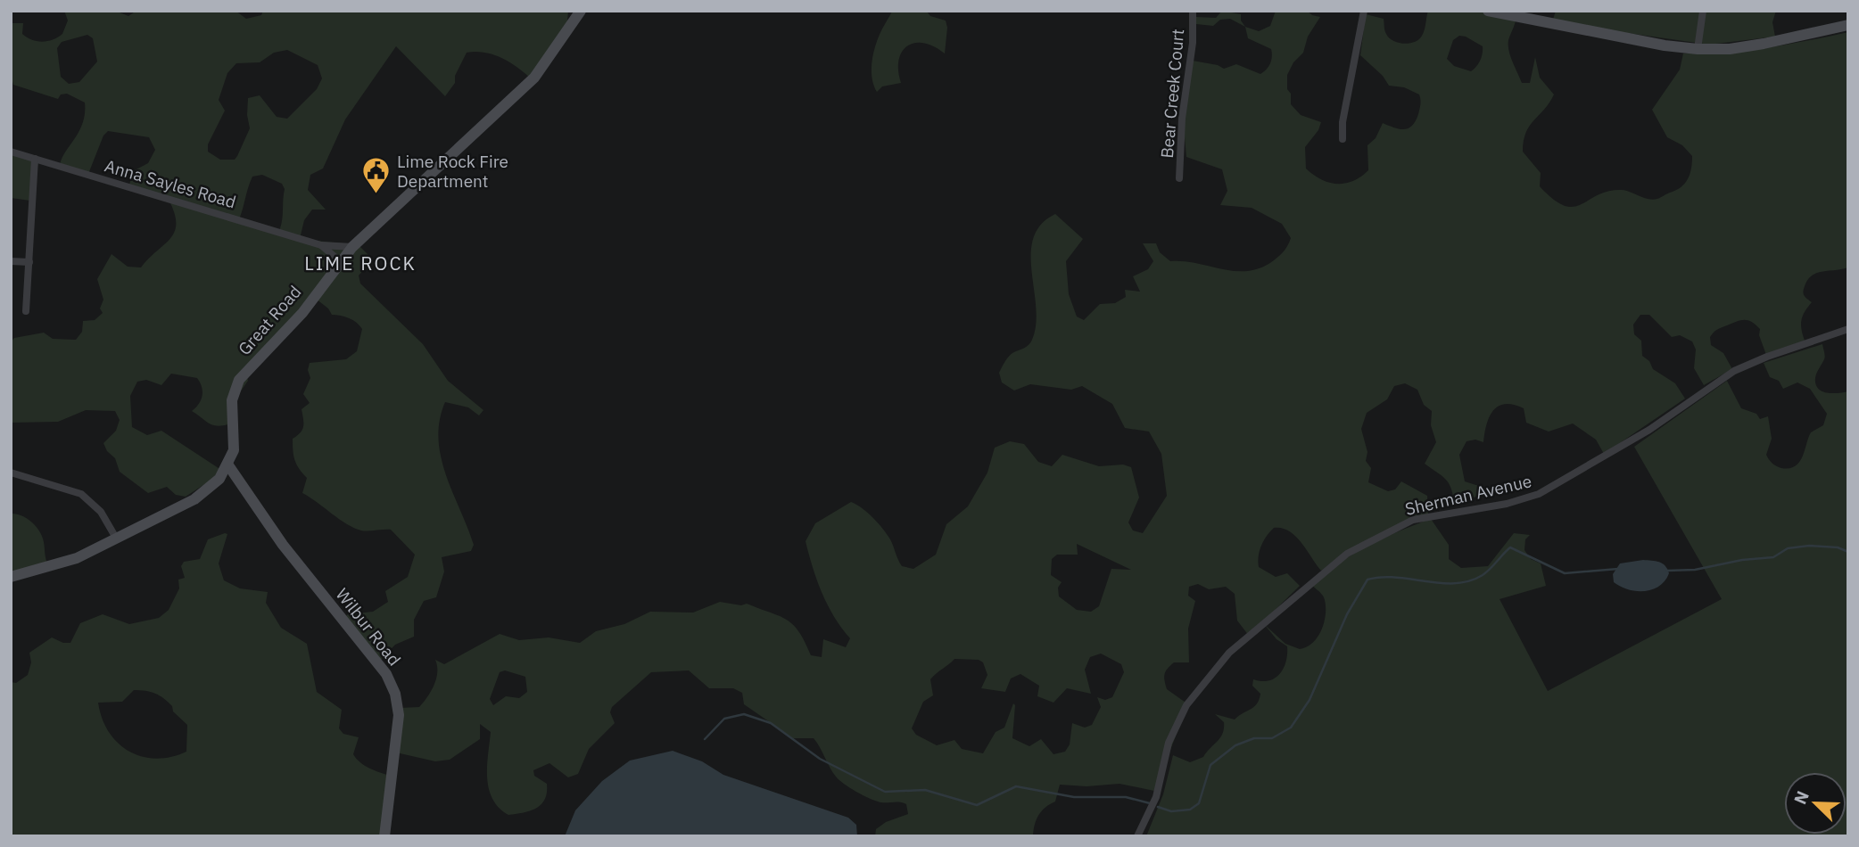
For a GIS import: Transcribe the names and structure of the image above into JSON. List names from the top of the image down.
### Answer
{
  "streets": {
    "street": [
      "Bear Creek Court",
      "Anna Sayles Road",
      "Great Road",
      "Sherman Avenue",
      "Wilbur Road"
    ]
  },
  "crossings": [
    ["Anna Sayles Road", "Great Road"],
    ["Great Road", "Wilbur Road"]
  ],
  "districts": ["LIME ROCK"],
  "places": {
    "public building": ["Lime Rock Fire Department"]
  },
  "north": "top left"
}
